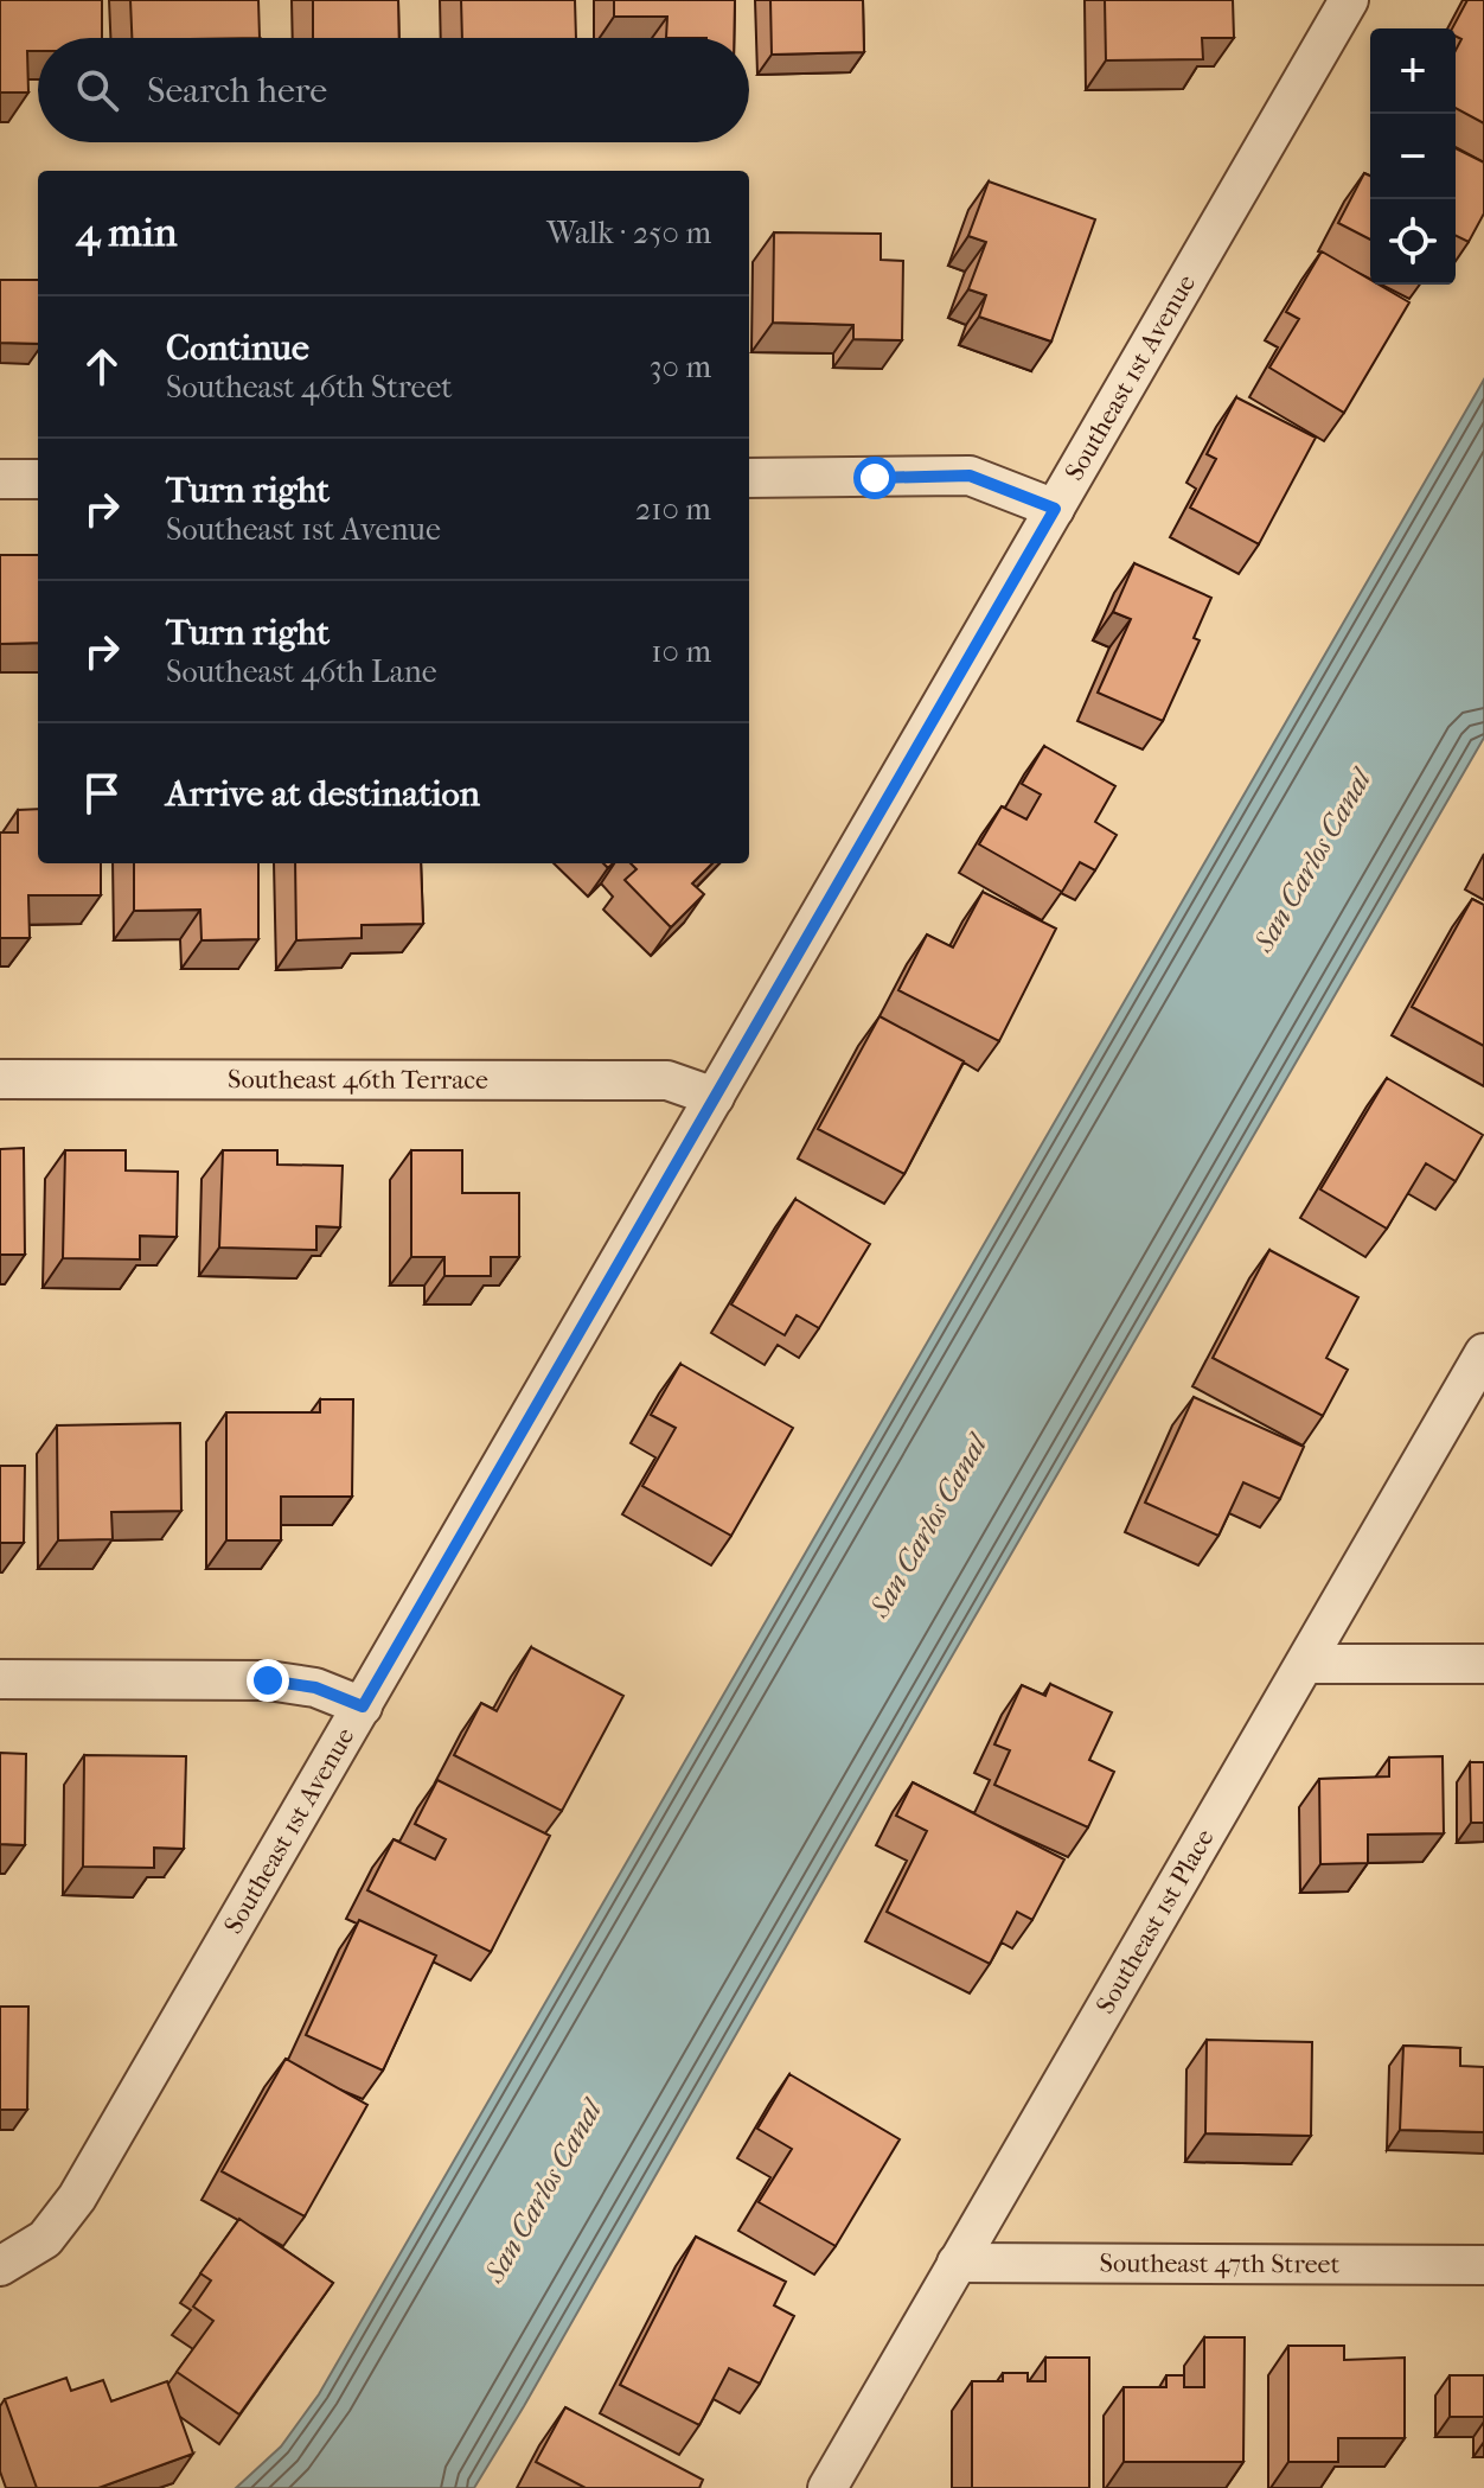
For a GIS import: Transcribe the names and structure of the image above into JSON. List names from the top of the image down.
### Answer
{
  "streets": {
    "street": [
      "Southeast 1st Avenue",
      "Southeast 46th Terrace",
      "Southeast 1st Place",
      "Southeast 47th Street"
    ]
  },
  "crossings": [
    ["Southeast 1st Avenue", "Southeast 46th Terrace"],
    ["Southeast 1st Place", "Southeast 47th Street"]
  ],
  "water": ["San Carlos Canal"],
  "page": {
    "map_buttons": ["+", "−"],
    "search": "Search here",
    "heading": ["4 min", "Walk · 250 m"],
    "list": [
      ["Continue", "Southeast 46th Street", "30 m"],
      ["Turn right", "Southeast 1st Avenue", "210 m"],
      ["Turn right", "Southeast 46th Lane", "10 m"],
      "Arrive at destination"
    ]
  }
}
